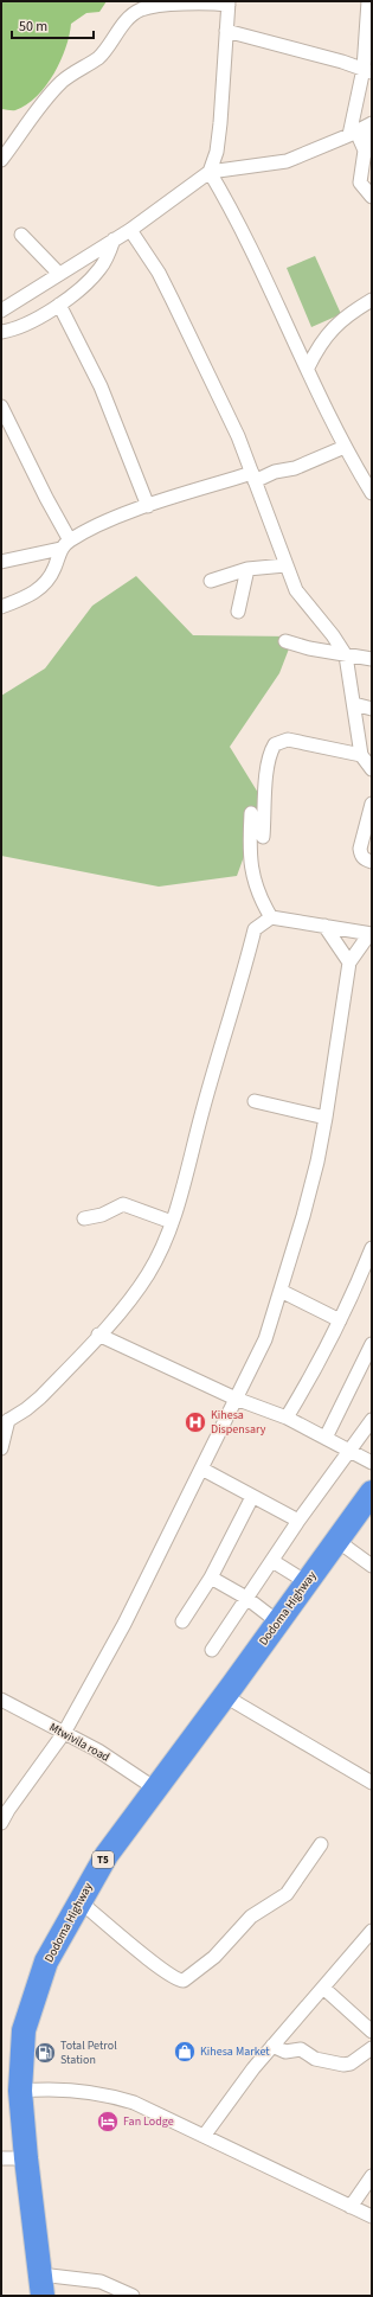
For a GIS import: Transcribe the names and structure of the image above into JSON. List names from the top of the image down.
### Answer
{
  "streets": {
    "highway": ["Dodoma Highway", "T5"],
    "street": ["Mtwivila road"]
  },
  "crossings": [
    ["Dodoma Highway", "Mtwivila road"]
  ],
  "places": {
    "hospital": ["Kihesa Dispensary"],
    "shop": ["Kihesa Market"],
    "fuel station": ["Total Petrol Station"],
    "hotel": ["Fan Lodge"]
  },
  "scale_bar": "50 m"
}
